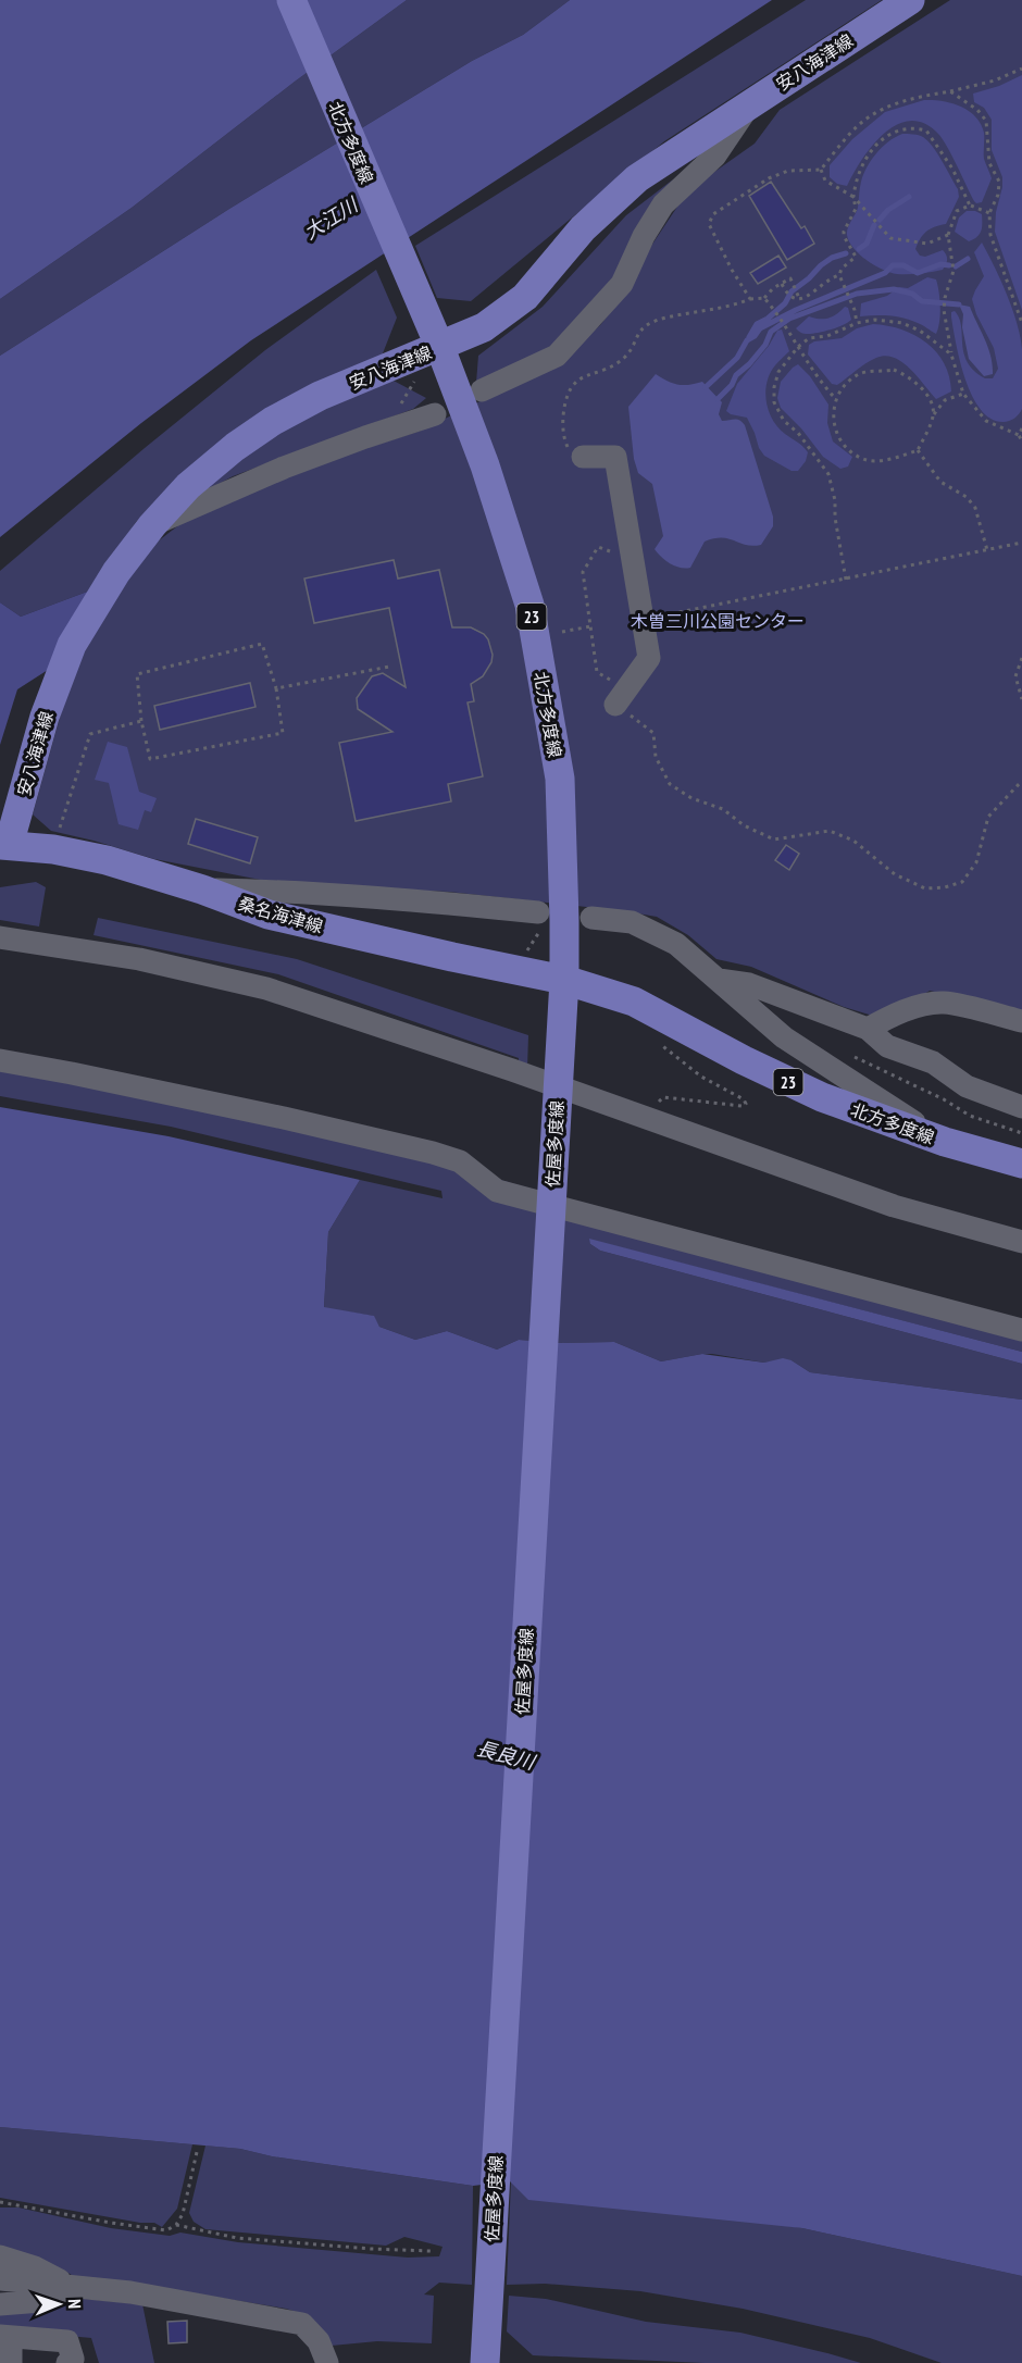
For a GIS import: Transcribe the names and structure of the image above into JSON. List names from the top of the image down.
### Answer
{
  "streets": {
    "main road": [
      "安八海津線",
      "北方多度線",
      "23",
      "桑名海津線",
      "佐屋多度線"
    ]
  },
  "crossings": [
    ["安八海津線", "北方多度線"],
    ["安八海津線", "桑名海津線"],
    ["北方多度線", "桑名海津線"],
    ["北方多度線", "佐屋多度線"],
    ["桑名海津線", "佐屋多度線"]
  ],
  "water": ["大江川", "長良川"],
  "parks": ["木曽三川公園センター"],
  "north": "right"
}
